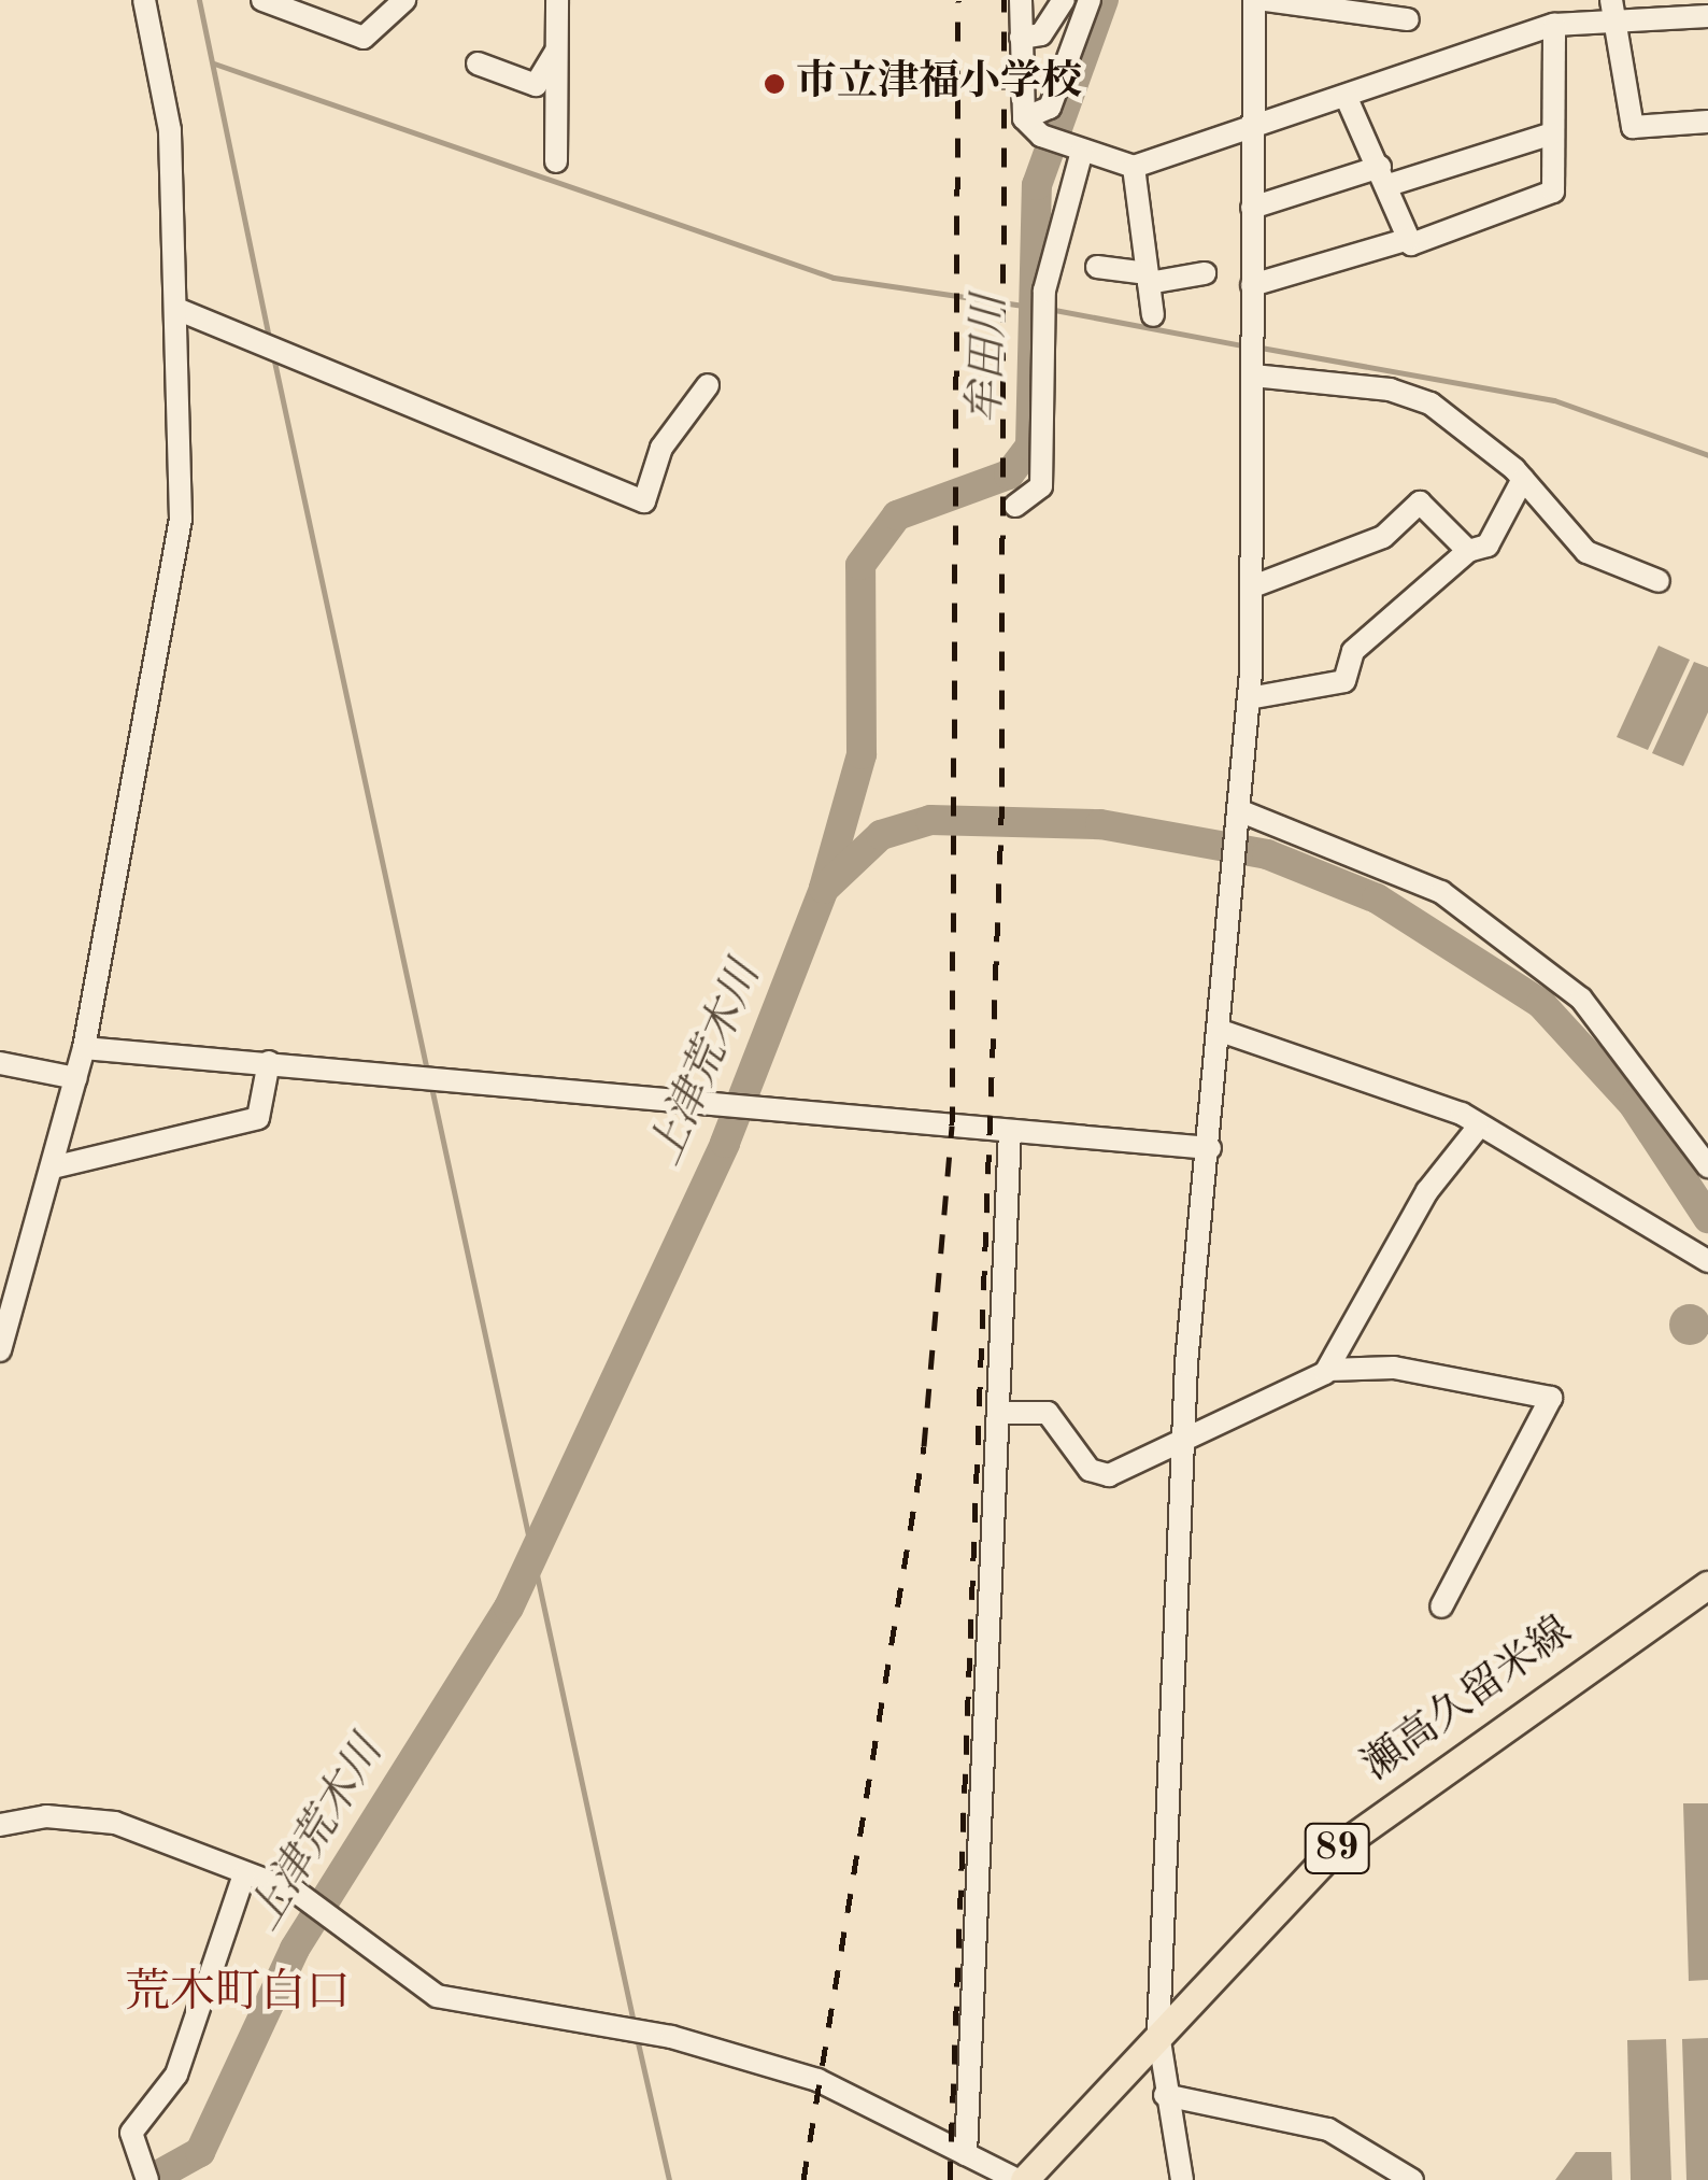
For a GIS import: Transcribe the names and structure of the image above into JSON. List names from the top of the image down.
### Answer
{
  "streets": {
    "main road": ["瀬高久留米線", "89"]
  },
  "districts": ["荒木町白口"],
  "water": ["牟田川", "上津荒木川"],
  "places": ["市立津福小学校"]
}
